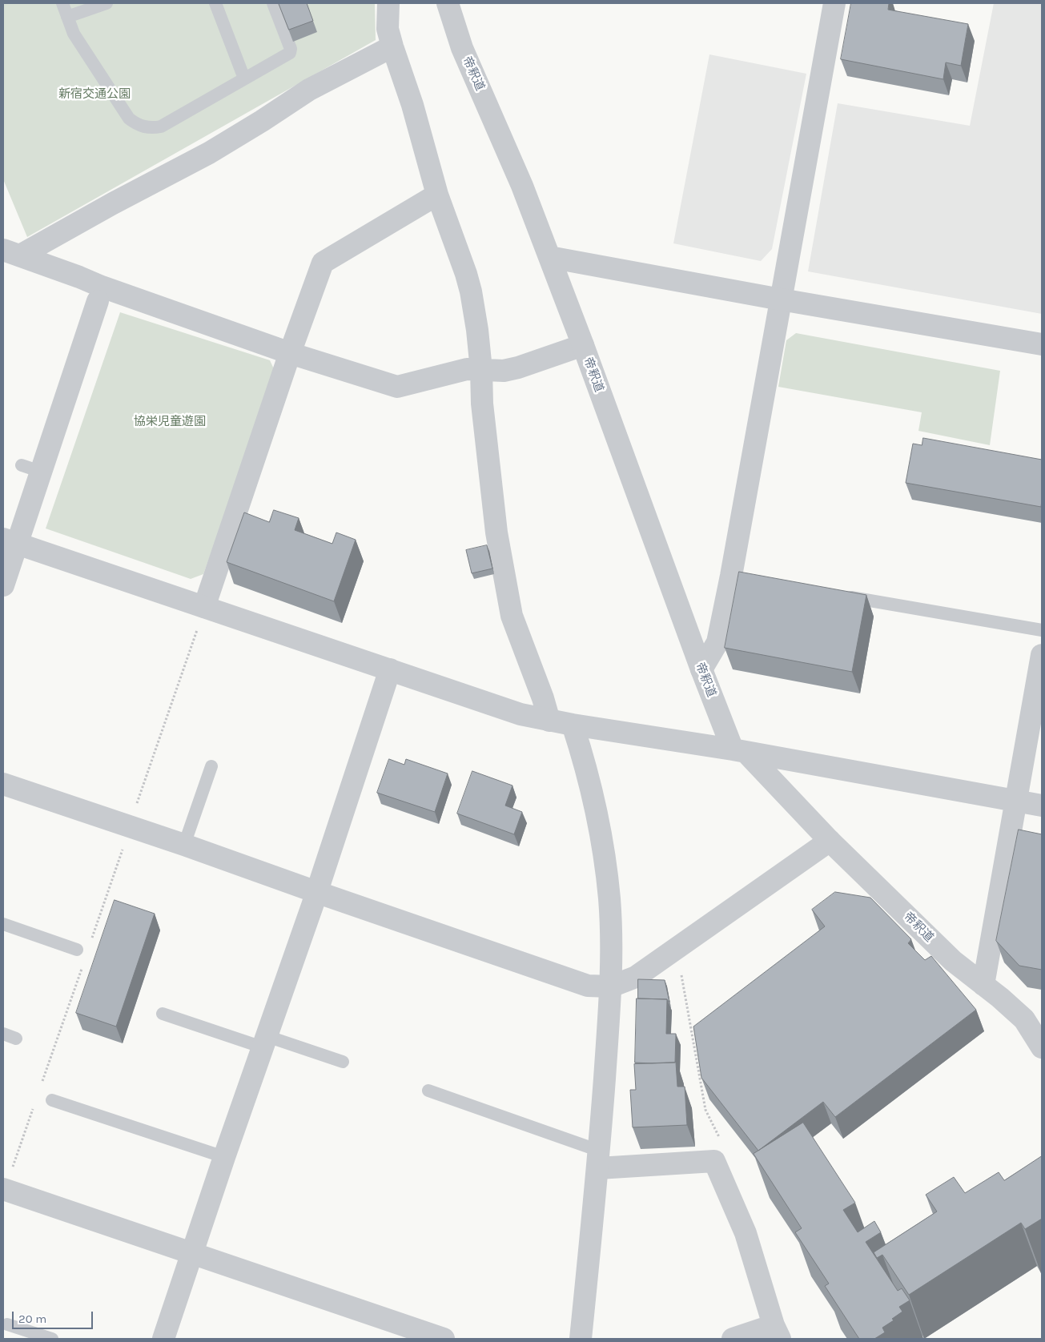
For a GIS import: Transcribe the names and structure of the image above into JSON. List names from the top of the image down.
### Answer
{
  "streets": {
    "street": ["帝釈道"]
  },
  "parks": ["新宿交通公園", "協栄児童遊園"],
  "scale_bar": "20 m"
}
